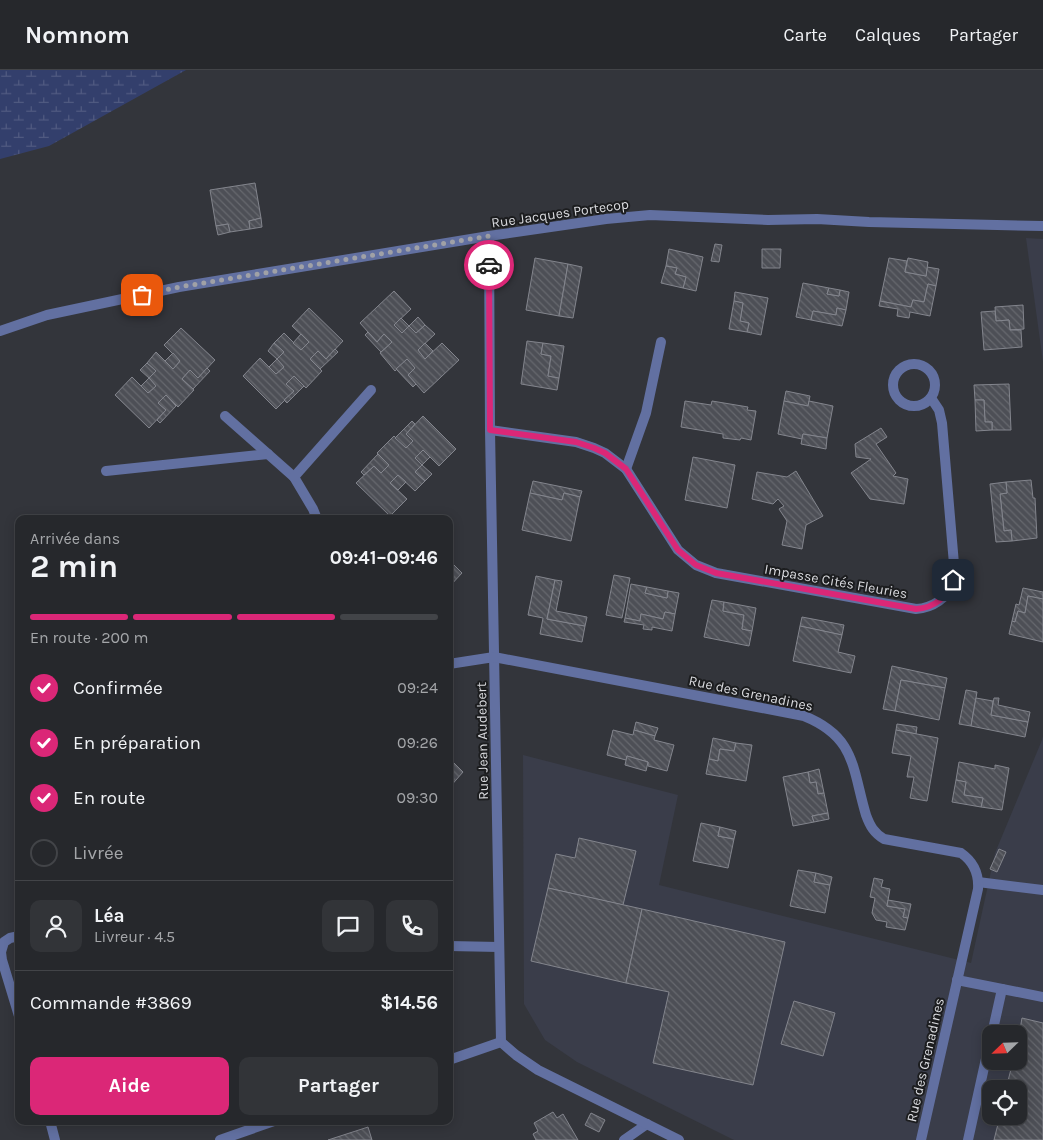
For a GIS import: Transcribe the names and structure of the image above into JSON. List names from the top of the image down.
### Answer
{
  "streets": {
    "street": [
      "Rue Jacques Portecop",
      "Impasse Cités Fleuries",
      "Rue des Grenadines",
      "Rue Jean Audebert"
    ]
  },
  "crossings": [
    ["Rue Jacques Portecop", "Rue Jean Audebert"],
    ["Impasse Cités Fleuries", "Rue Jean Audebert"],
    ["Rue des Grenadines", "Rue Jean Audebert"]
  ],
  "north": "bottom left",
  "page": {
    "header": "Nomnom",
    "nav": ["Carte", "Calques", "Partager"],
    "heading": ["2 min", "Arrivée dans", "09:41–09:46"],
    "panel": [
      "Léa",
      "Livreur · 4.5",
      "Commande #3869",
      "$14.56"
    ],
    "bar": "En route · 200 m",
    "list": [
      ["Confirmée", "09:24"],
      ["En préparation", "09:26"],
      ["En route", "09:30"],
      "Livrée"
    ],
    "buttons": ["Aide", "Partager"]
  }
}
